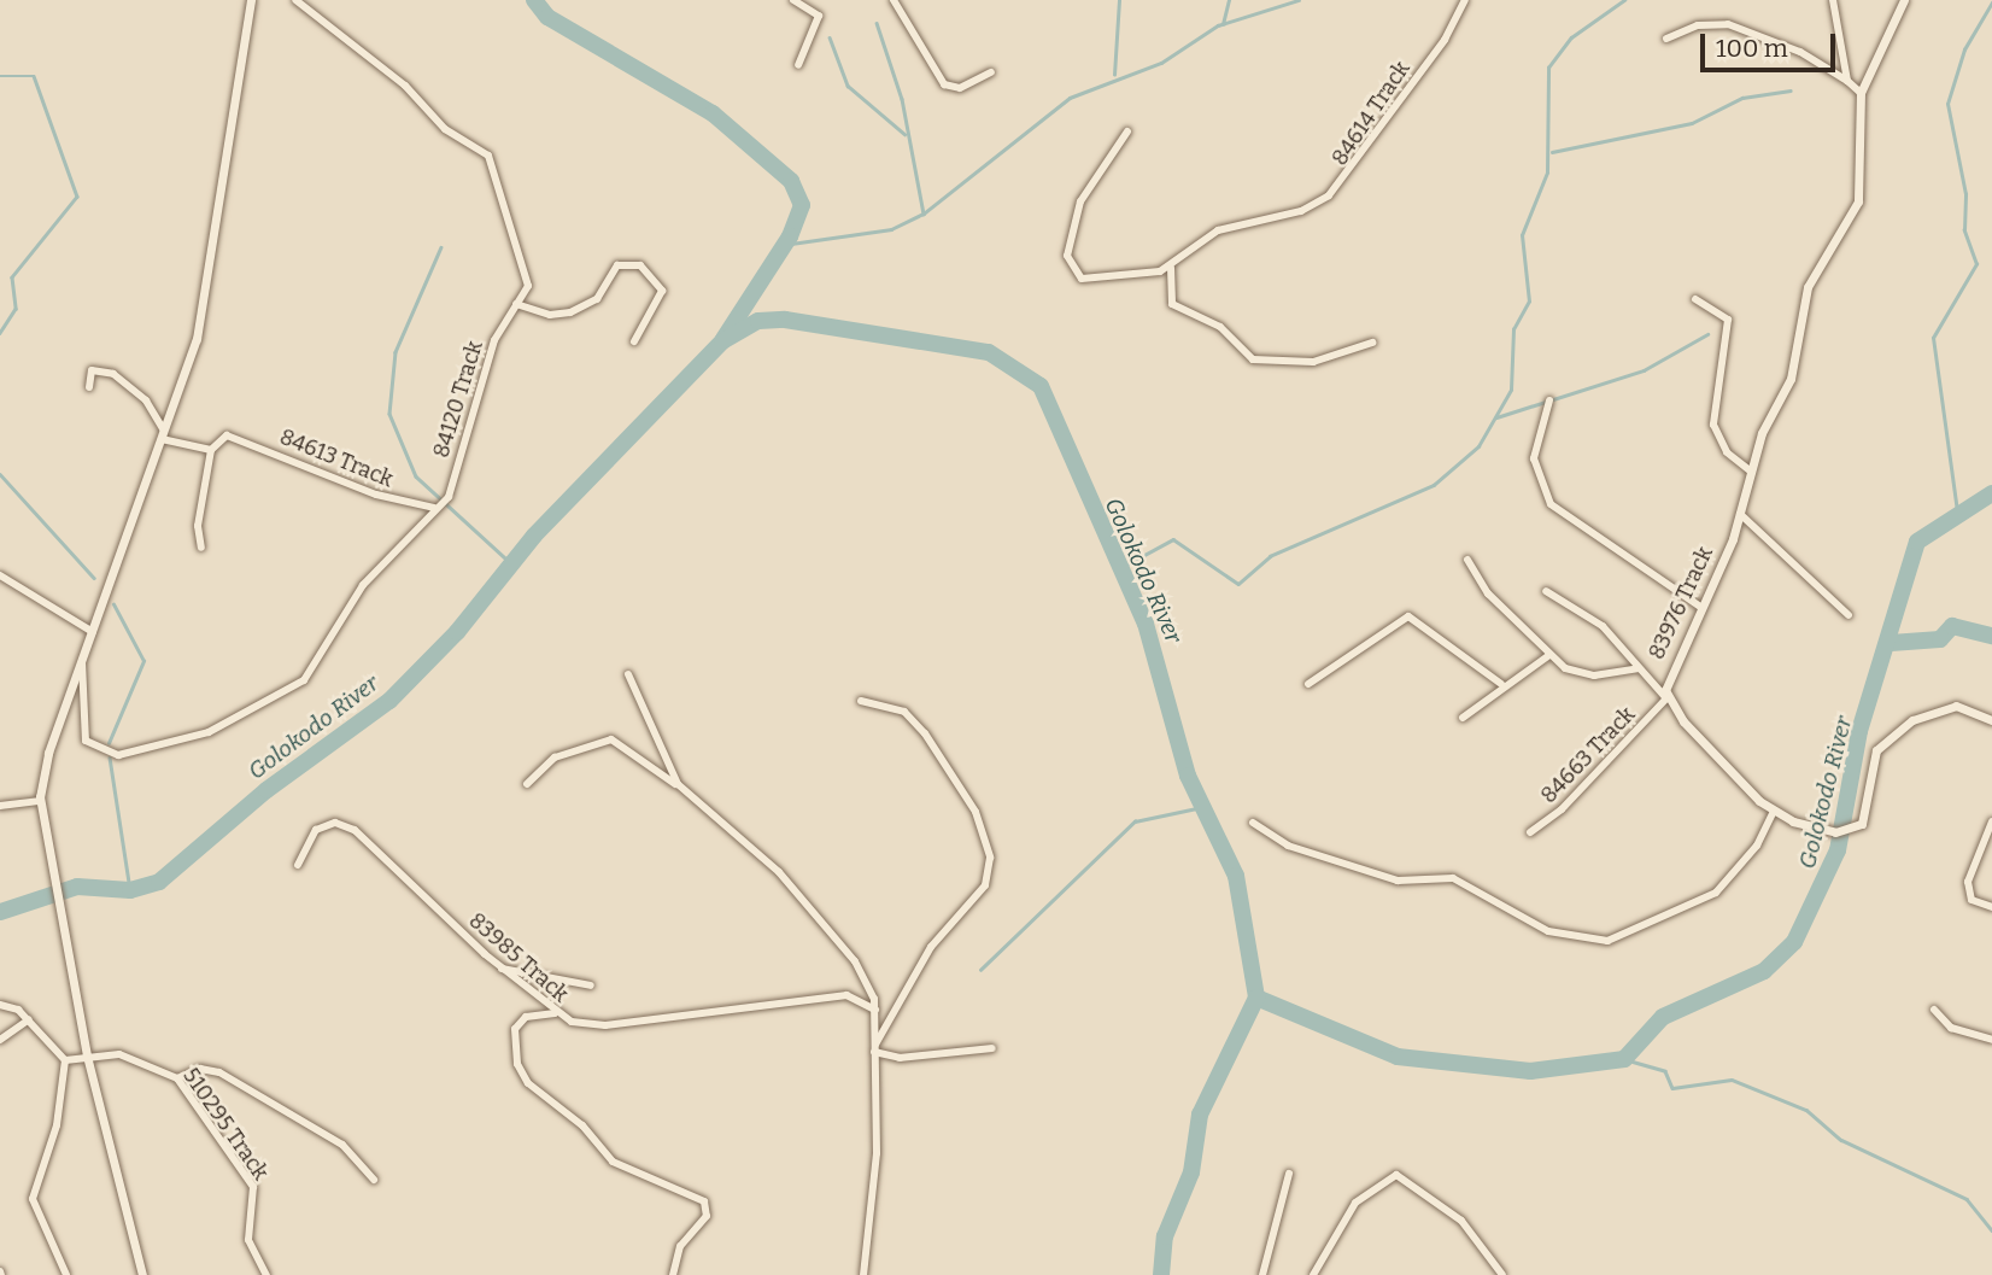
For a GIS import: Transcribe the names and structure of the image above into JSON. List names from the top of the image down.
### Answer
{
  "streets": {
    "street": [
      "84614 Track",
      "84120 Track",
      "84613 Track",
      "83976 Track",
      "84663 Track",
      "83985 Track",
      "510295 Track"
    ]
  },
  "crossings": [
    ["84120 Track", "84613 Track"],
    ["83976 Track", "84663 Track"]
  ],
  "water": ["Golokodo River"],
  "scale_bar": "100 m"
}
